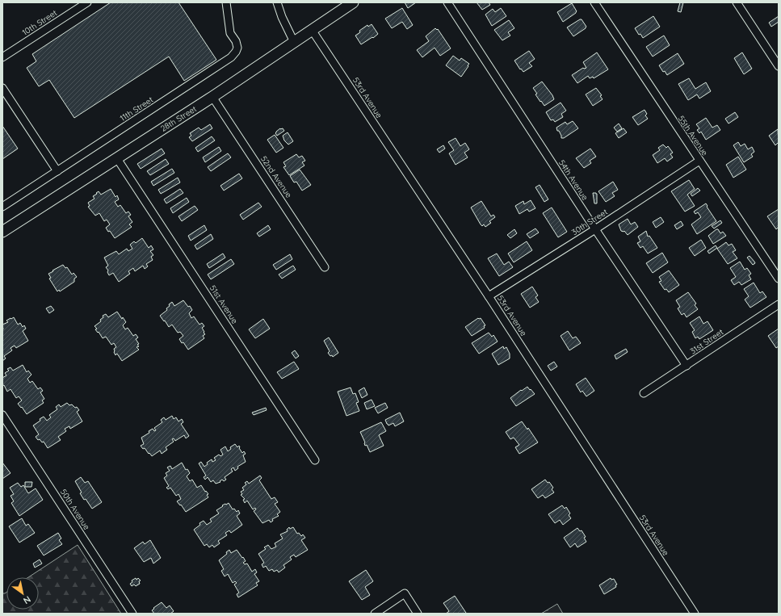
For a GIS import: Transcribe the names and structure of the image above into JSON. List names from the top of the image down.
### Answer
{
  "streets": {
    "main road": ["28th Street"],
    "street": [
      "10th Street",
      "53rd Avenue",
      "11th Street",
      "55th Avenue",
      "52nd Avenue",
      "54th Avenue",
      "30th Street",
      "51st Avenue",
      "31st Street",
      "50th Avenue"
    ]
  },
  "crossings": [
    ["53rd Avenue", "28th Street"],
    ["53rd Avenue", "30th Street"],
    ["28th Street", "52nd Avenue"],
    ["28th Street", "51st Avenue"],
    ["55th Avenue", "30th Street"],
    ["54th Avenue", "30th Street"],
    ["54th Avenue", "31st Street"]
  ],
  "north": "bottom right"
}
